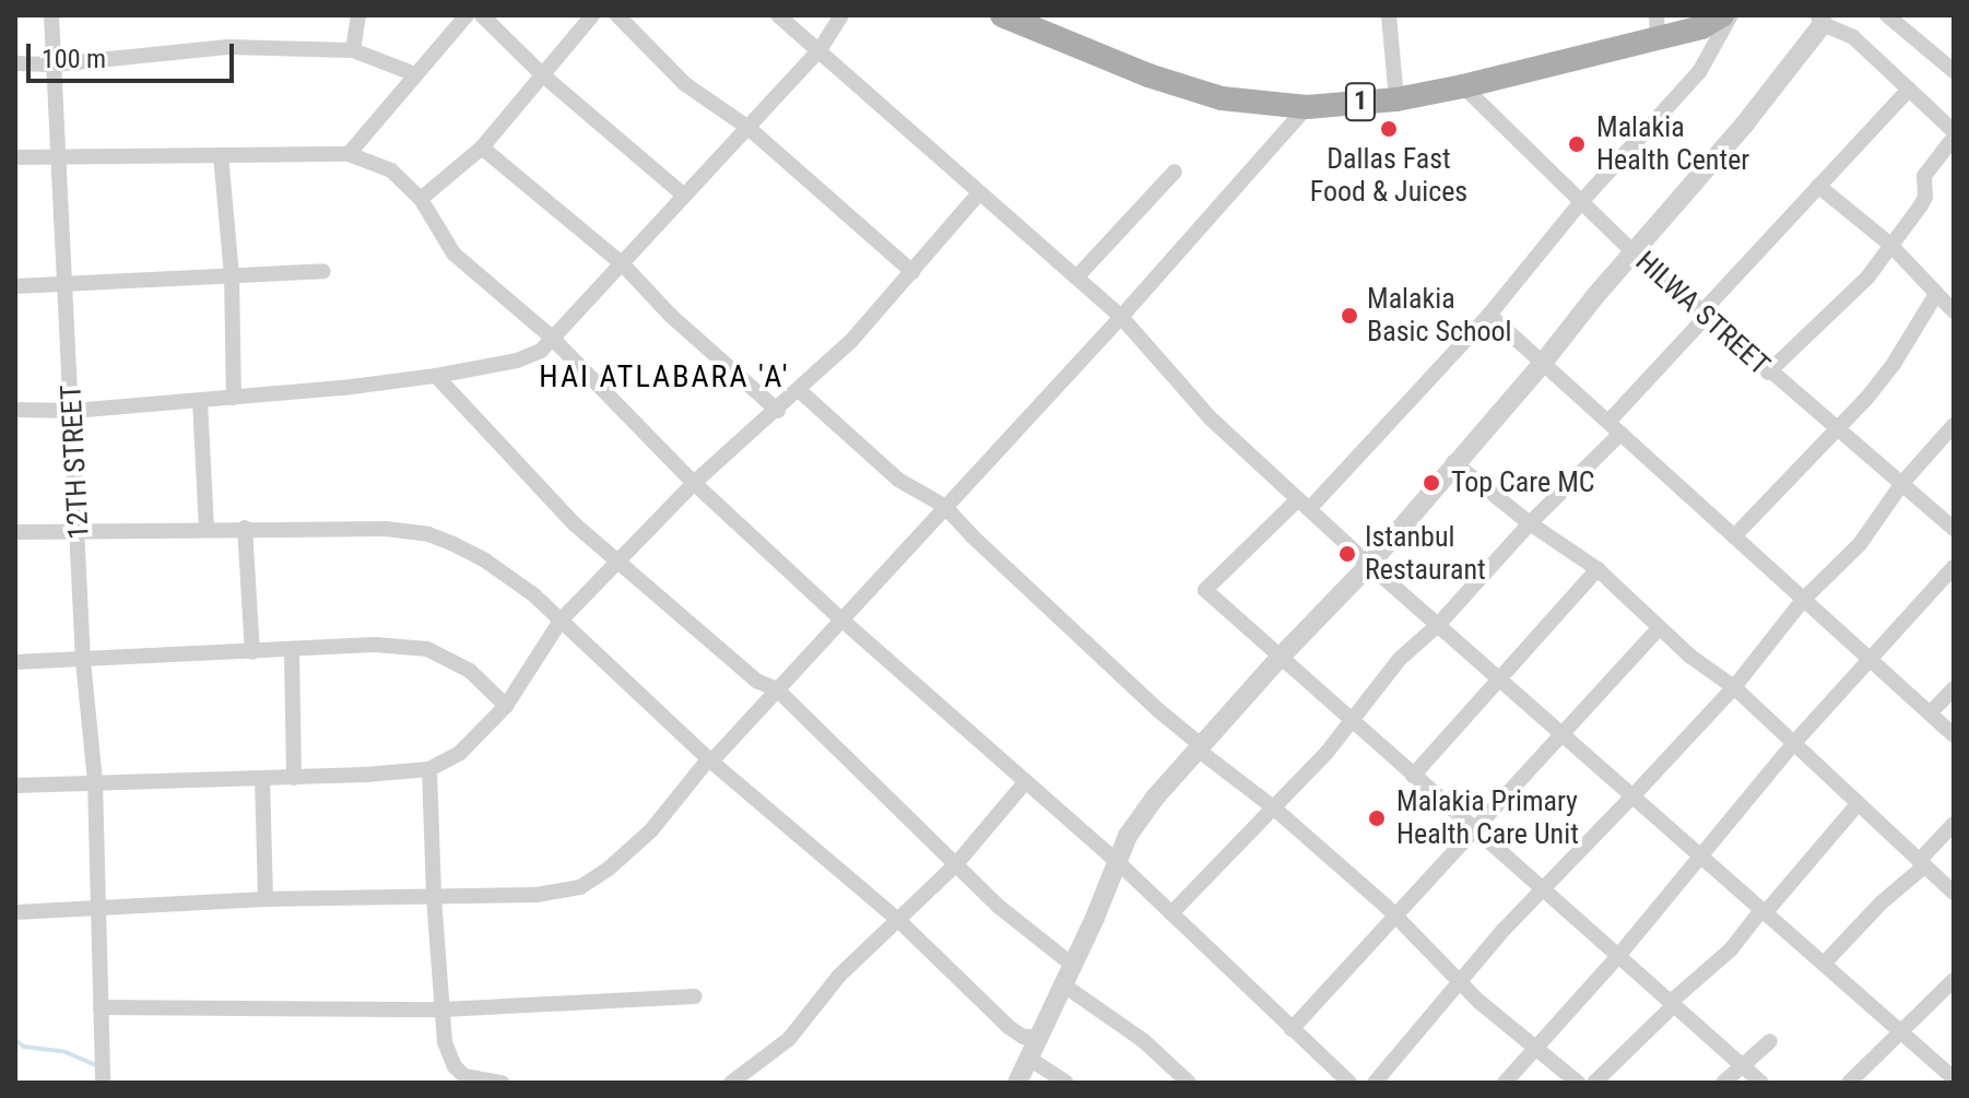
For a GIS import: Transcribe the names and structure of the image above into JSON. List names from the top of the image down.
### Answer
{
  "streets": {
    "main road": ["1"],
    "street": ["HILWA STREET", "12TH STREET"]
  },
  "crossings": [
    ["1", "HILWA STREET"]
  ],
  "districts": ["HAI ATLABARA 'A'"],
  "places": [
    "Dallas Fast Food & Juices",
    "Malakia Health Center",
    "Malakia Basic School",
    "Top Care MC",
    "Istanbul Restaurant",
    "Malakia Primary Health Care Unit"
  ],
  "scale_bar": "100 m"
}
